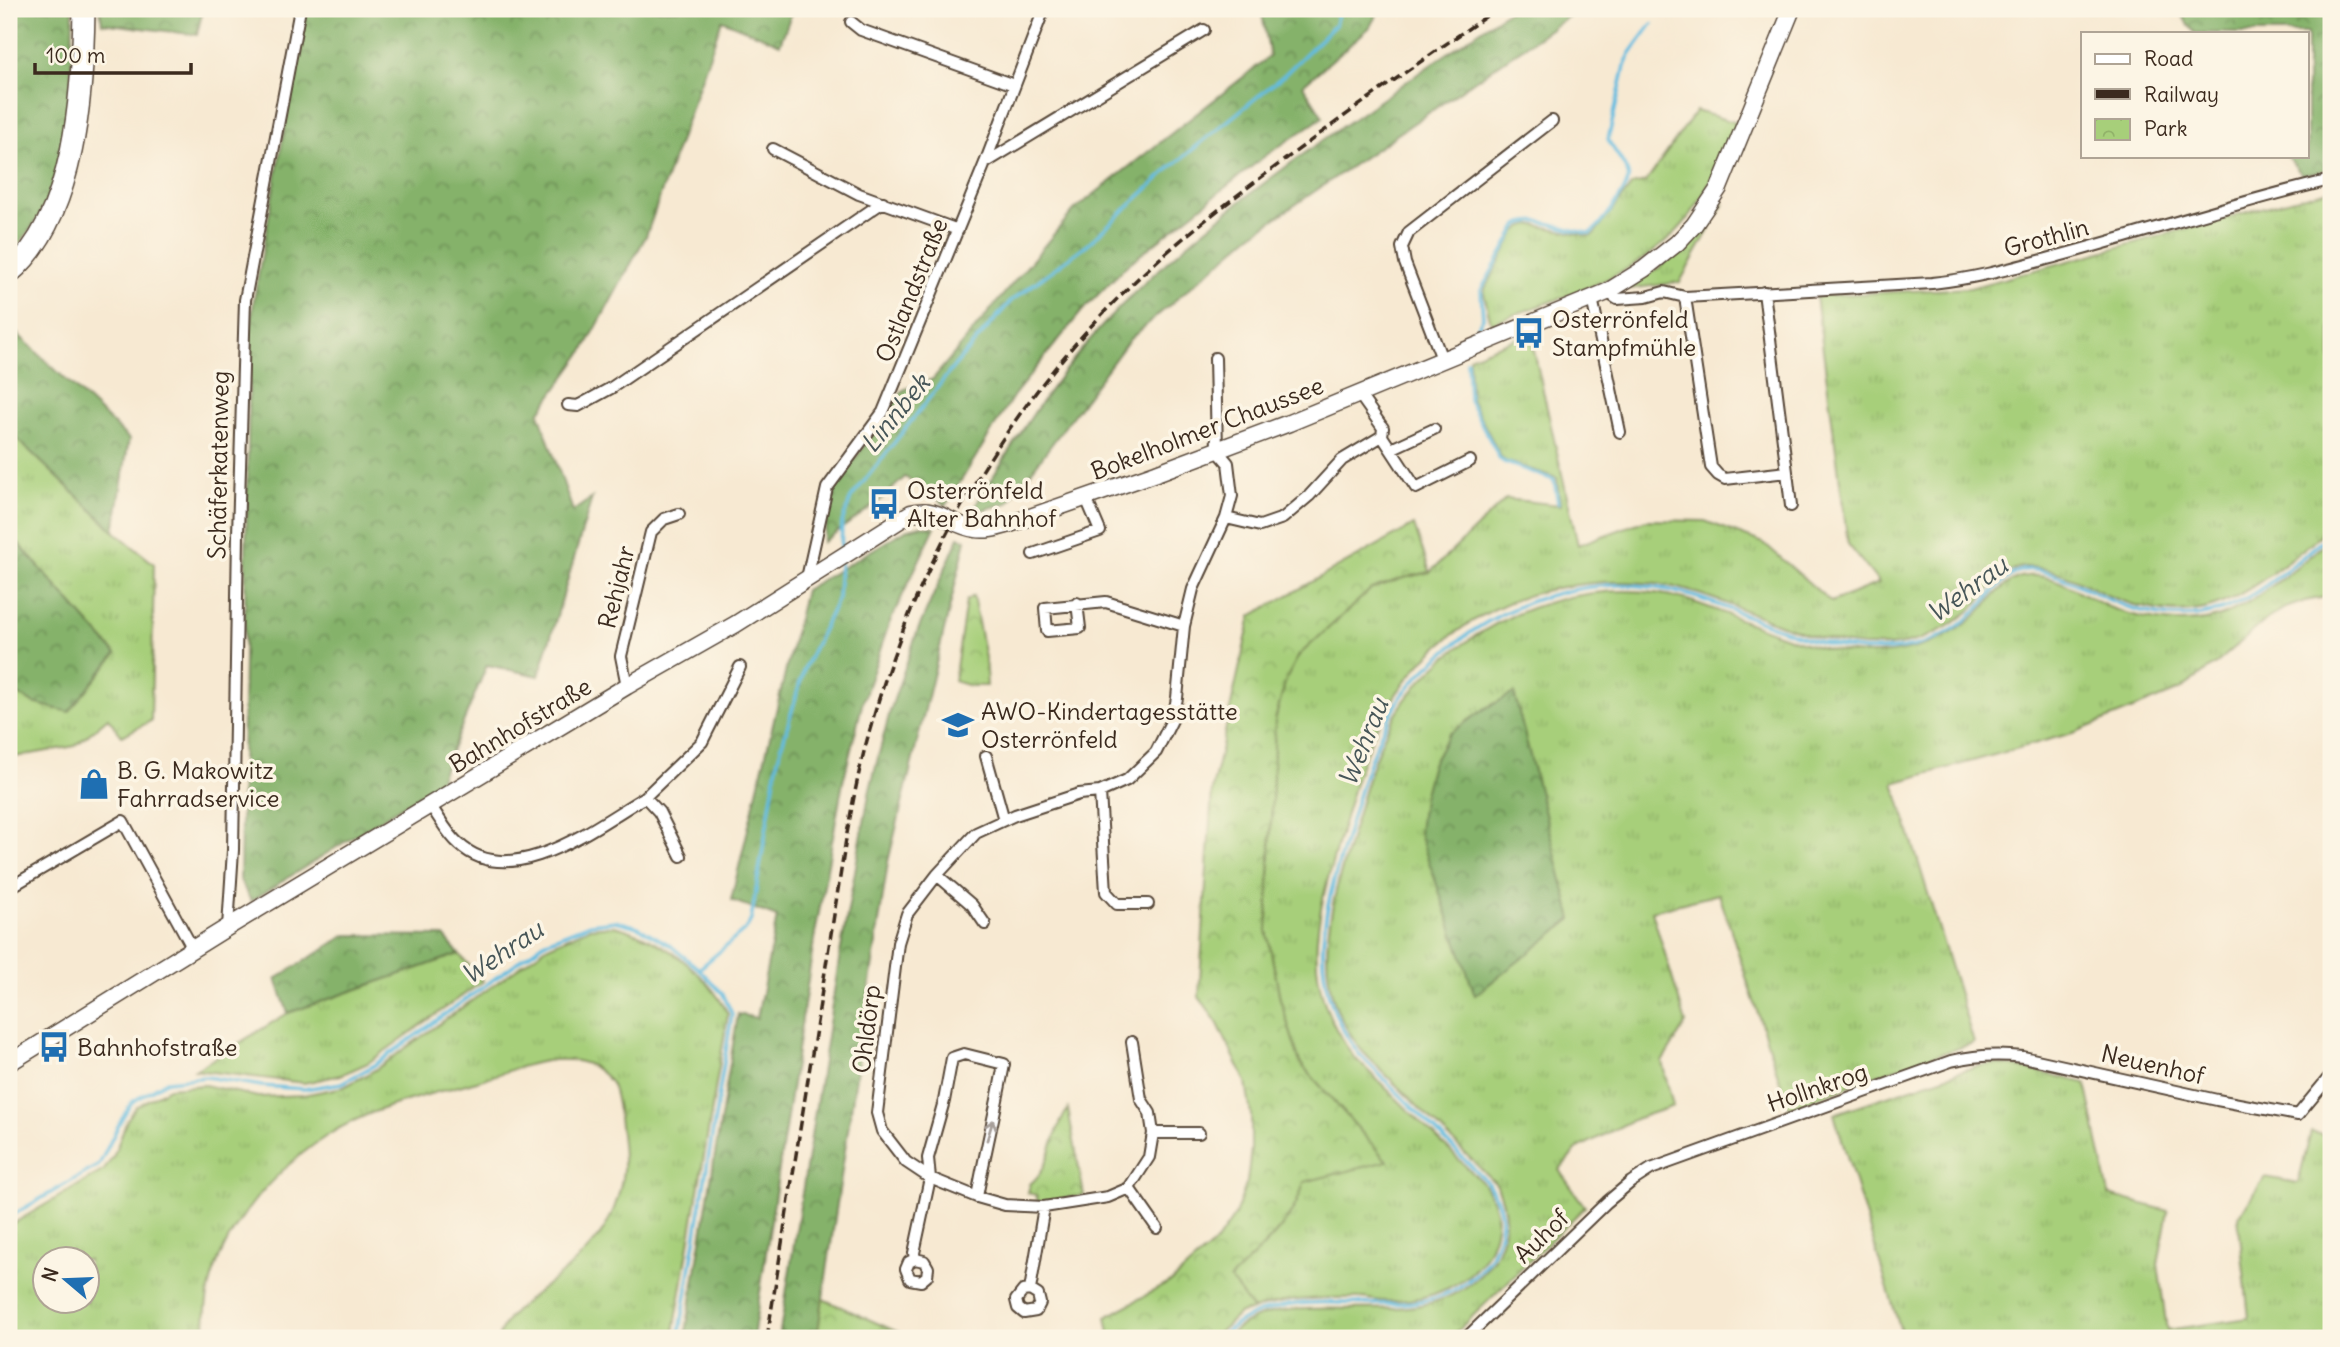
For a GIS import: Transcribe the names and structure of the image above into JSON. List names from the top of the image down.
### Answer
{
  "streets": {
    "main road": ["Bokelholmer Chaussee", "Bahnhofstraße"],
    "street": [
      "Grothlin",
      "Ostlandstraße",
      "Schäferkatenweg",
      "Rehjahr",
      "Ohldörp",
      "Neuenhof",
      "Hollnkrog",
      "Auhof"
    ]
  },
  "crossings": [
    ["Grothlin", "Bokelholmer Chaussee"],
    ["Ostlandstraße", "Bahnhofstraße"],
    ["Bokelholmer Chaussee", "Bahnhofstraße"],
    ["Bokelholmer Chaussee", "Ohldörp"],
    ["Schäferkatenweg", "Bahnhofstraße"],
    ["Rehjahr", "Bahnhofstraße"],
    ["Neuenhof", "Hollnkrog"],
    ["Hollnkrog", "Auhof"]
  ],
  "water": ["Linnbek", "Wehrau"],
  "places": {
    "bus stop": ["Osterrönfeld Stampfmühle", "Osterrönfeld Alter Bahnhof", "Bahnhofstraße"],
    "school or university": ["AWO-Kindertagesstätte Osterrönfeld"],
    "shop": ["B. G. Makowitz Fahrradservice"]
  },
  "legend": ["Road", "Railway", "Park"],
  "scale_bar": "100 m",
  "north": "left"
}
